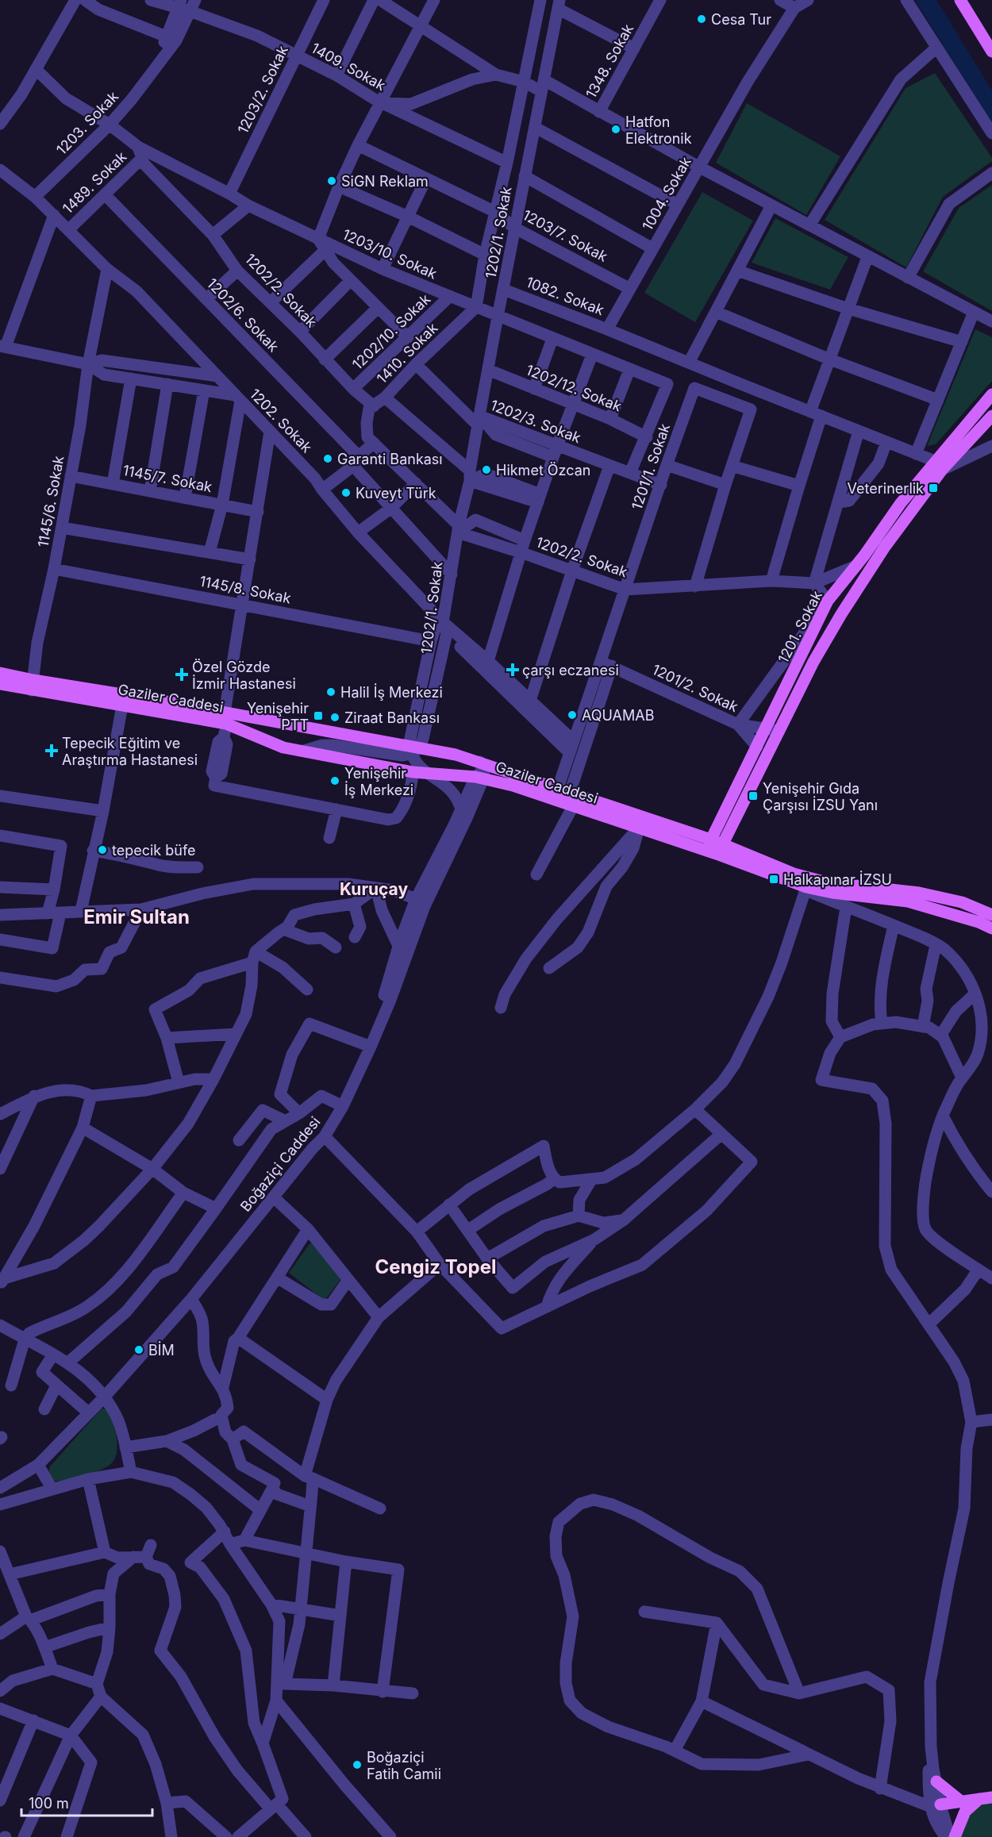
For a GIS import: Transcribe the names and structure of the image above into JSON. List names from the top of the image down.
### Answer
{
  "streets": {
    "main road": ["1201. Sokak", "Gaziler Caddesi"],
    "street": [
      "1348. Sokak",
      "1409. Sokak",
      "1203/2. Sokak",
      "1203. Sokak",
      "1489. Sokak",
      "1004. Sokak",
      "1202/1. Sokak",
      "1203/7. Sokak",
      "1203/10. Sokak",
      "1202/2. Sokak",
      "1082. Sokak",
      "1202/6. Sokak",
      "1202/10. Sokak",
      "1410. Sokak",
      "1202/12. Sokak",
      "1202. Sokak",
      "1202/3. Sokak",
      "1201/1. Sokak",
      "1145/7. Sokak",
      "1145/6. Sokak",
      "1145/8. Sokak",
      "1201/2. Sokak",
      "Boğaziçi Caddesi"
    ]
  },
  "crossings": [
    ["1409. Sokak", "1203/2. Sokak"],
    ["1409. Sokak", "1203. Sokak"],
    ["1203/2. Sokak", "1203/10. Sokak"],
    ["1203. Sokak", "1203/10. Sokak"],
    ["1203. Sokak", "1202. Sokak"],
    ["1489. Sokak", "1203/10. Sokak"],
    ["1489. Sokak", "1202/2. Sokak"],
    ["1489. Sokak", "1202/6. Sokak"],
    ["1489. Sokak", "1202. Sokak"],
    ["1004. Sokak", "1203/7. Sokak"],
    ["1004. Sokak", "1082. Sokak"],
    ["1202/1. Sokak", "1203/7. Sokak"],
    ["1202/1. Sokak", "1203/10. Sokak"],
    ["1202/1. Sokak", "1202/2. Sokak"],
    ["1202/1. Sokak", "1082. Sokak"],
    ["1202/1. Sokak", "1410. Sokak"],
    ["1202/1. Sokak", "1202/12. Sokak"],
    ["1202/1. Sokak", "1202. Sokak"],
    ["1202/1. Sokak", "1202/3. Sokak"],
    ["1202/1. Sokak", "Gaziler Caddesi"],
    ["1203/10. Sokak", "1202/2. Sokak"],
    ["1203/10. Sokak", "1202/10. Sokak"],
    ["1203/10. Sokak", "1410. Sokak"],
    ["1203/10. Sokak", "1202/12. Sokak"],
    ["1203/10. Sokak", "1202/3. Sokak"],
    ["1202/2. Sokak", "1202/10. Sokak"],
    ["1202/2. Sokak", "1410. Sokak"],
    ["1202/2. Sokak", "1201/1. Sokak"],
    ["1202/2. Sokak", "1201. Sokak"],
    ["1082. Sokak", "1201. Sokak"],
    ["1410. Sokak", "1202/3. Sokak"],
    ["1202. Sokak", "1201/1. Sokak"],
    ["1202. Sokak", "1145/6. Sokak"],
    ["1202/3. Sokak", "1201/1. Sokak"],
    ["1201/1. Sokak", "1201/2. Sokak"],
    ["1201/1. Sokak", "Gaziler Caddesi"],
    ["1145/7. Sokak", "1145/6. Sokak"],
    ["1145/6. Sokak", "1145/8. Sokak"],
    ["1145/6. Sokak", "Gaziler Caddesi"],
    ["1201. Sokak", "1201/2. Sokak"],
    ["1201. Sokak", "Gaziler Caddesi"]
  ],
  "districts": ["Kuruçay", "Emir Sultan", "Cengiz Topel"],
  "places": {
    "other": [
      "Cesa Tur",
      "Hatfon Elektronik",
      "SiGN Reklam",
      "Garanti Bankası",
      "Hikmet Özcan",
      "Kuveyt Türk",
      "Halil İş Merkezi",
      "AQUAMAB",
      "Ziraat Bankası",
      "Yenişehir İş Merkezi",
      "tepecik büfe",
      "BİM",
      "Boğaziçi Fatih Camii"
    ],
    "transit": [
      "Veterinerlik",
      "Yenişehir PTT",
      "Yenişehir Gıda Çarşısı İZSU Yanı",
      "Halkapınar İZSU"
    ],
    "health": ["çarşı eczanesi", "Özel Gözde İzmir Hastanesi", "Tepecik Eğitim ve Araştırma Hastanesi"]
  },
  "scale_bar": "100 m"
}
